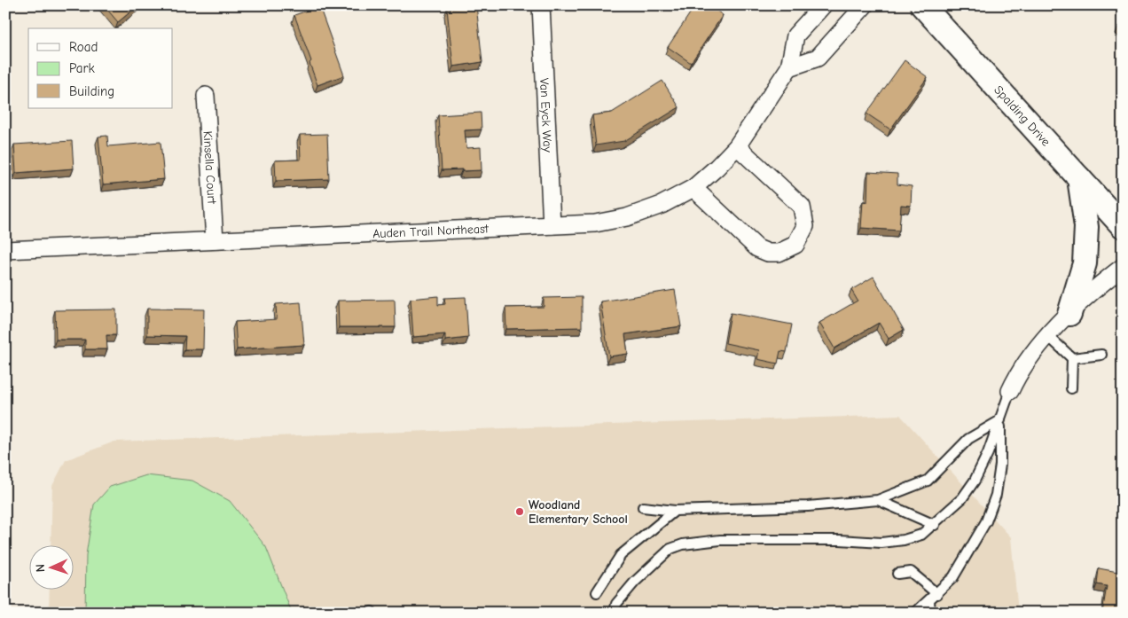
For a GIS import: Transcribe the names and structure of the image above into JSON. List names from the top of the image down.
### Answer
{
  "streets": {
    "street": [
      "Van Eyck Way",
      "Spalding Drive",
      "Kinsella Court",
      "Auden Trail Northeast"
    ]
  },
  "crossings": [
    ["Van Eyck Way", "Auden Trail Northeast"],
    ["Kinsella Court", "Auden Trail Northeast"]
  ],
  "places": ["Woodland Elementary School"],
  "legend": ["Road", "Park", "Building"],
  "north": "left"
}
